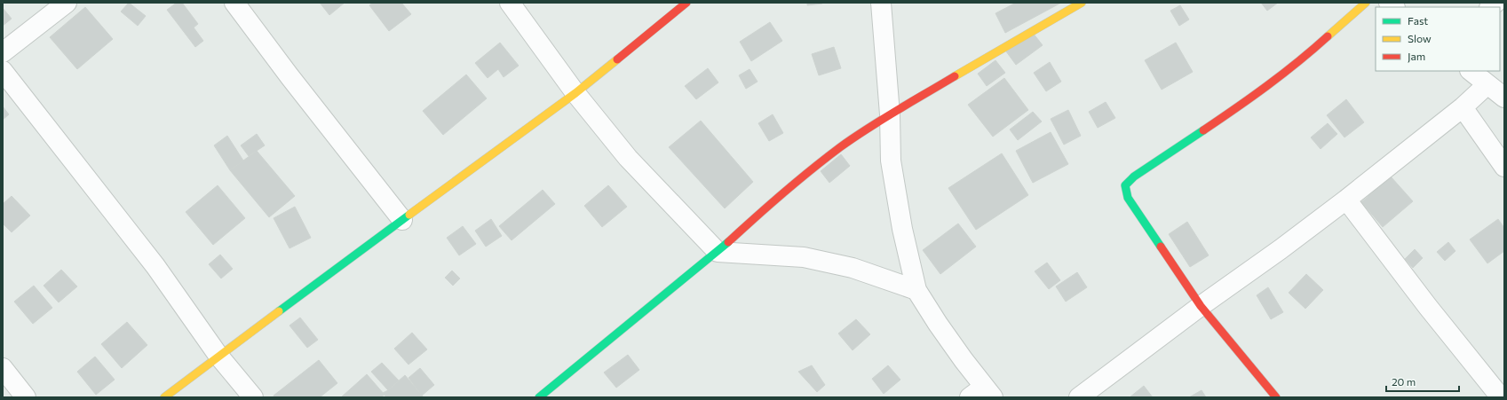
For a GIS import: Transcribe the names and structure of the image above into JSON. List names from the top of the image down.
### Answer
{
  "legend": ["Fast", "Slow", "Jam"],
  "scale_bar": "20 m"
}
